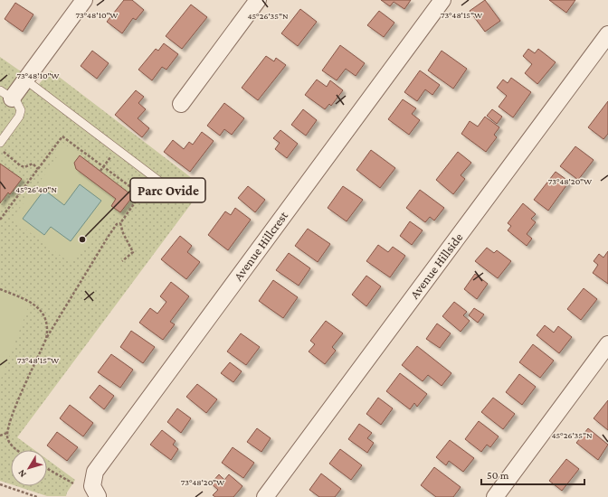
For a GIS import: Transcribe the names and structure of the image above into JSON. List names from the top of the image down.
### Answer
{
  "streets": {
    "street": ["Avenue Hillcrest", "Avenue Hillside"]
  },
  "places": ["Parc Ovide"],
  "scale_bar": "50 m",
  "north": "bottom left",
  "coordinates": [
    "73°48'10\"W",
    "73°48'15\"W",
    "45°26'35\"N",
    "73°48'20\"W",
    "45°26'40\"N"
  ]
}
